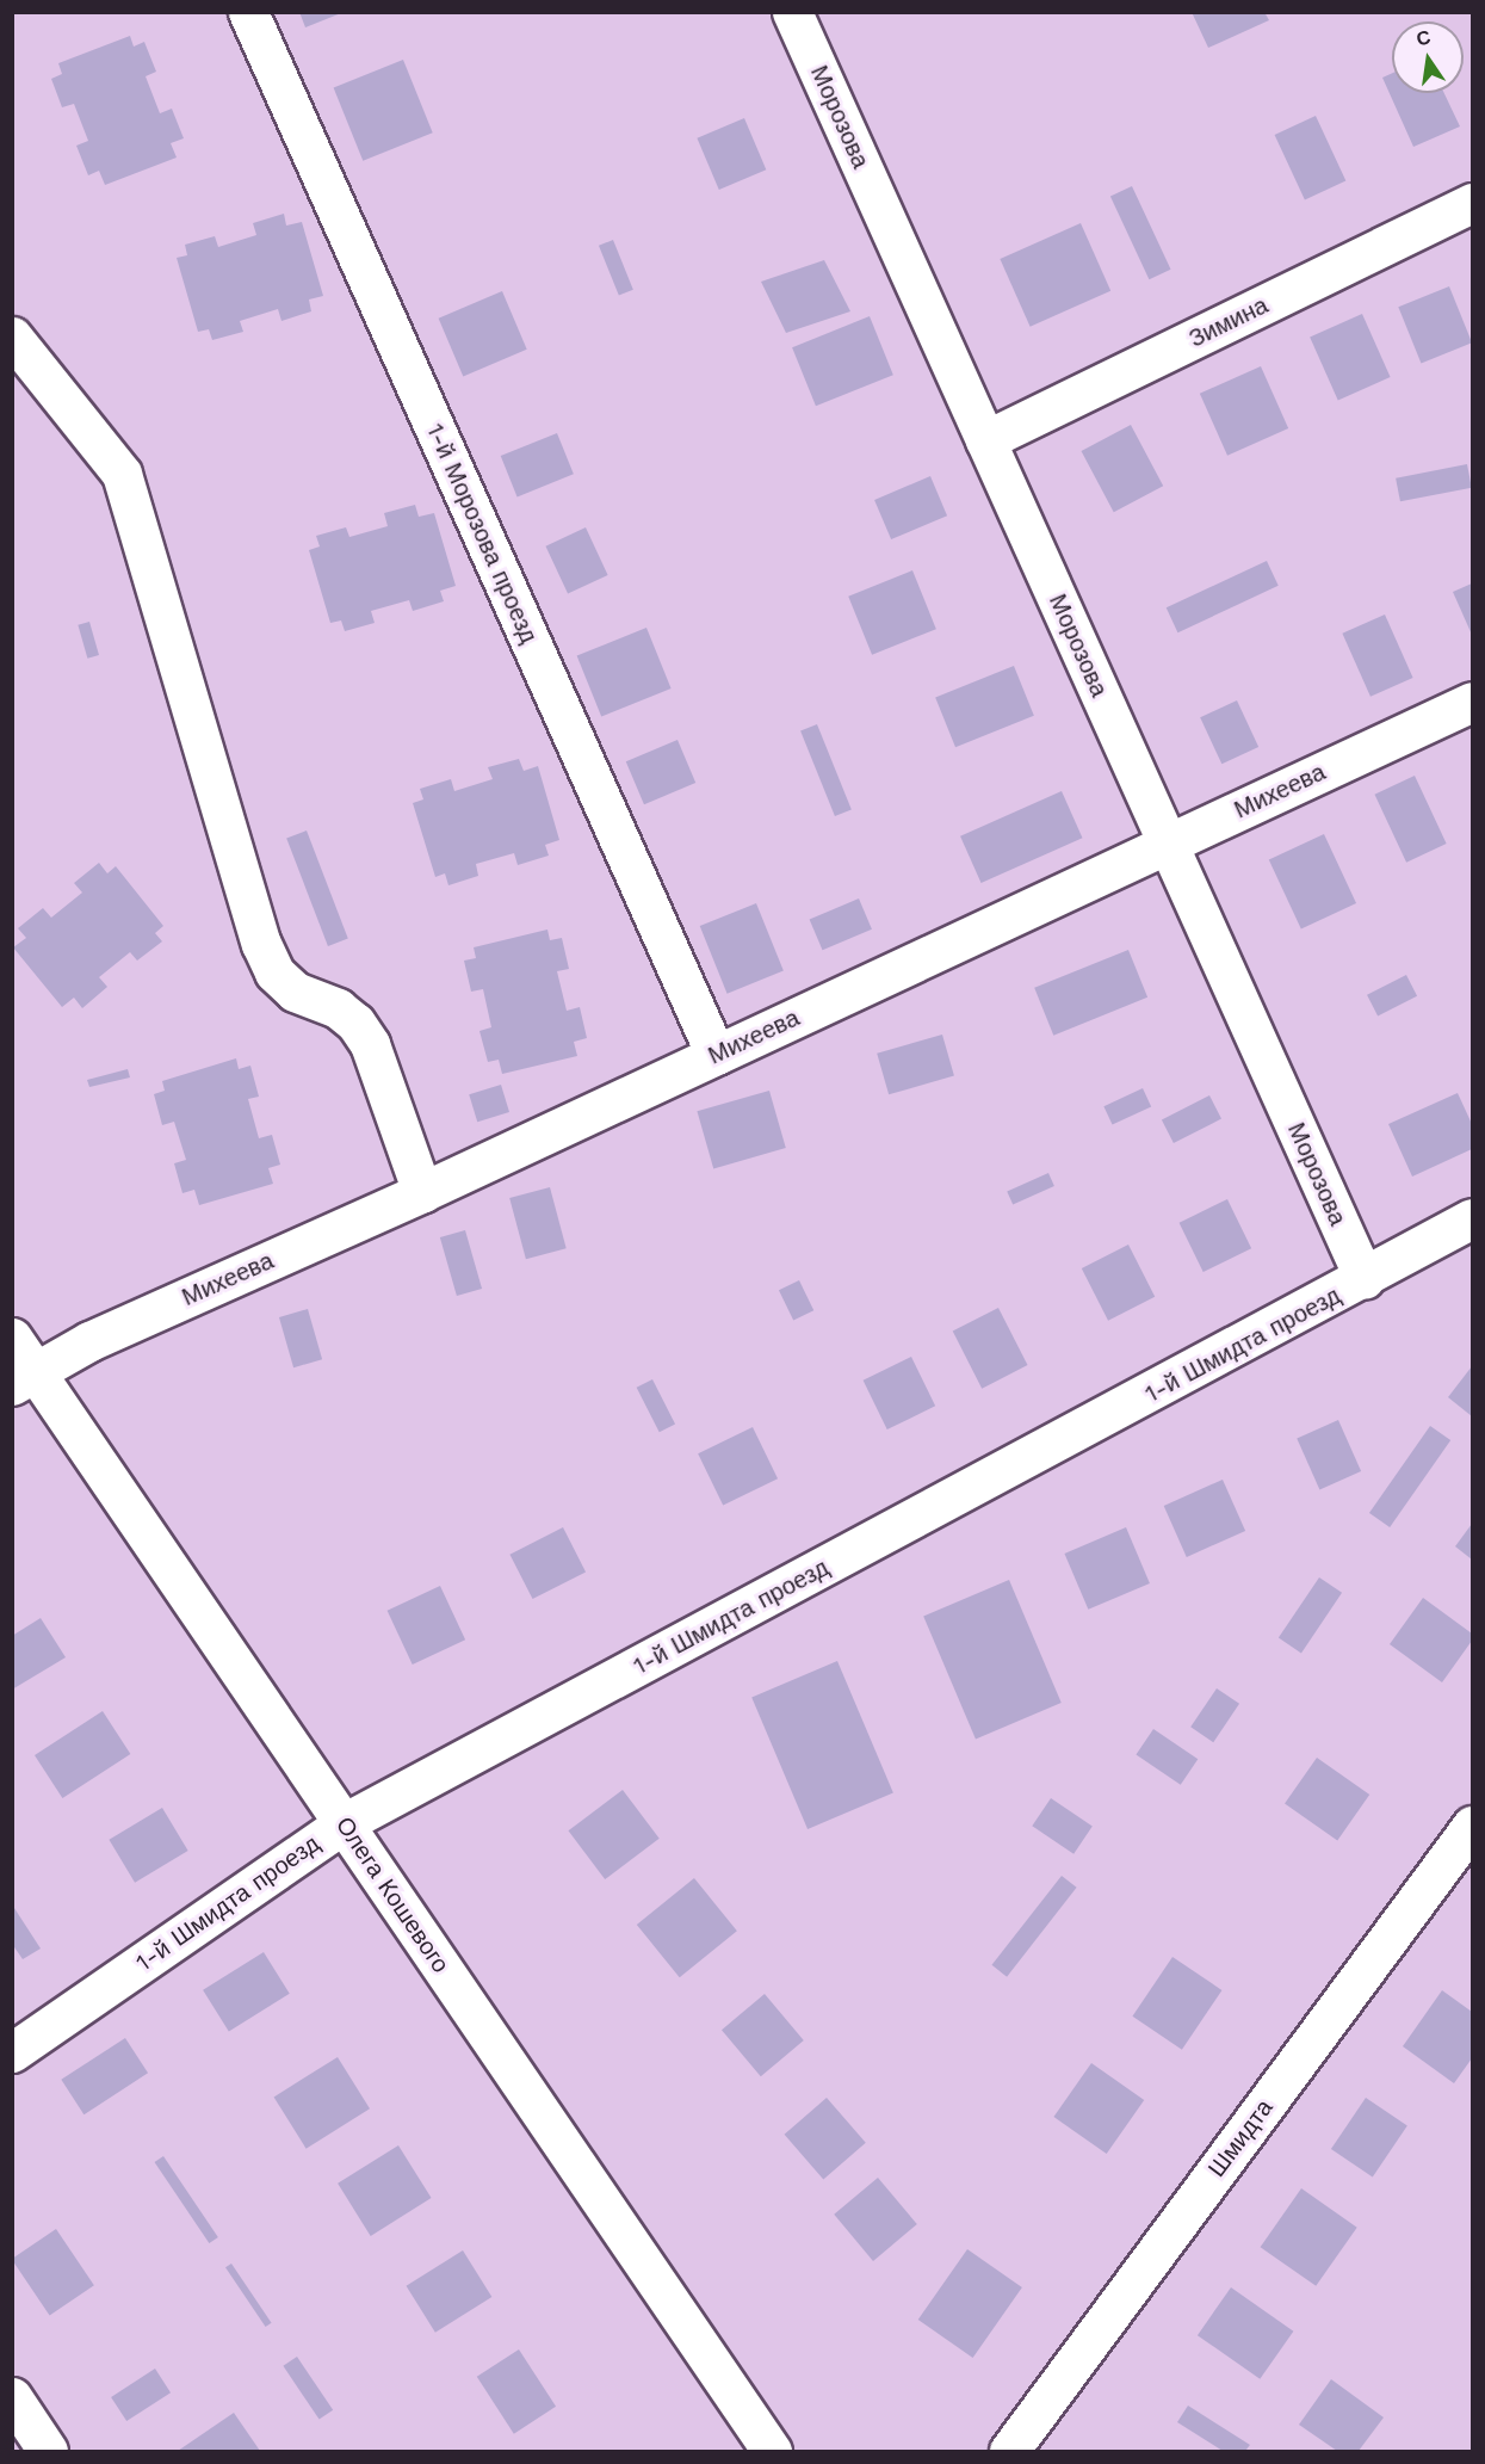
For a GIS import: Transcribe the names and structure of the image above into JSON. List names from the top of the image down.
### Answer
{
  "streets": {
    "street": [
      "Морозова",
      "Зимина",
      "1-й Морозова проезд",
      "Михеева",
      "1-й Шмидта проезд",
      "Олега Кошевого",
      "Шмидта"
    ]
  },
  "crossings": [
    ["Морозова", "Зимина"],
    ["Морозова", "Михеева"],
    ["Морозова", "1-й Шмидта проезд"],
    ["1-й Морозова проезд", "Михеева"],
    ["Михеева", "Олега Кошевого"],
    ["1-й Шмидта проезд", "Олега Кошевого"]
  ],
  "north": "top"
}
